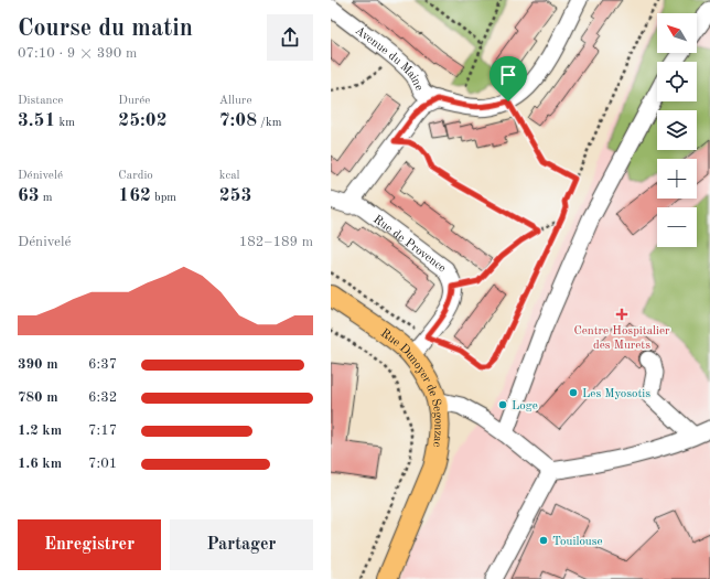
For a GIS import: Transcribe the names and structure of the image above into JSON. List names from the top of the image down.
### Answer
{
  "streets": {
    "main road": ["Rue Dunoyer de Segonzac"],
    "street": ["Avenue du Maine", "Rue de Provence"]
  },
  "crossings": [
    ["Rue de Provence", "Rue Dunoyer de Segonzac"]
  ],
  "places": {
    "health": ["Centre Hospitalier des Murets"],
    "other": ["Les Myosotis", "Loge", "Touilouse"]
  },
  "north": "top left",
  "page": {
    "heading": ["Course du matin", "07:10 · 9 × 390 m"],
    "map_buttons": ["+", "−"],
    "stats": [
      ["Distance", "3.51 km"],
      ["Durée", "25:02"],
      ["Allure", "7:08 /km"],
      ["Dénivelé", "63 m"],
      ["Cardio", "162 bpm"],
      ["kcal", "253"]
    ],
    "chart": ["Dénivelé", "182–189 m"],
    "list": [
      {
        "name": "390 m",
        "note": "6:37"
      },
      {
        "name": "780 m",
        "note": "6:32"
      },
      {
        "name": "1.2 km",
        "note": "7:17"
      },
      {
        "name": "1.6 km",
        "note": "7:01"
      }
    ],
    "buttons": ["Enregistrer", "Partager"]
  }
}
